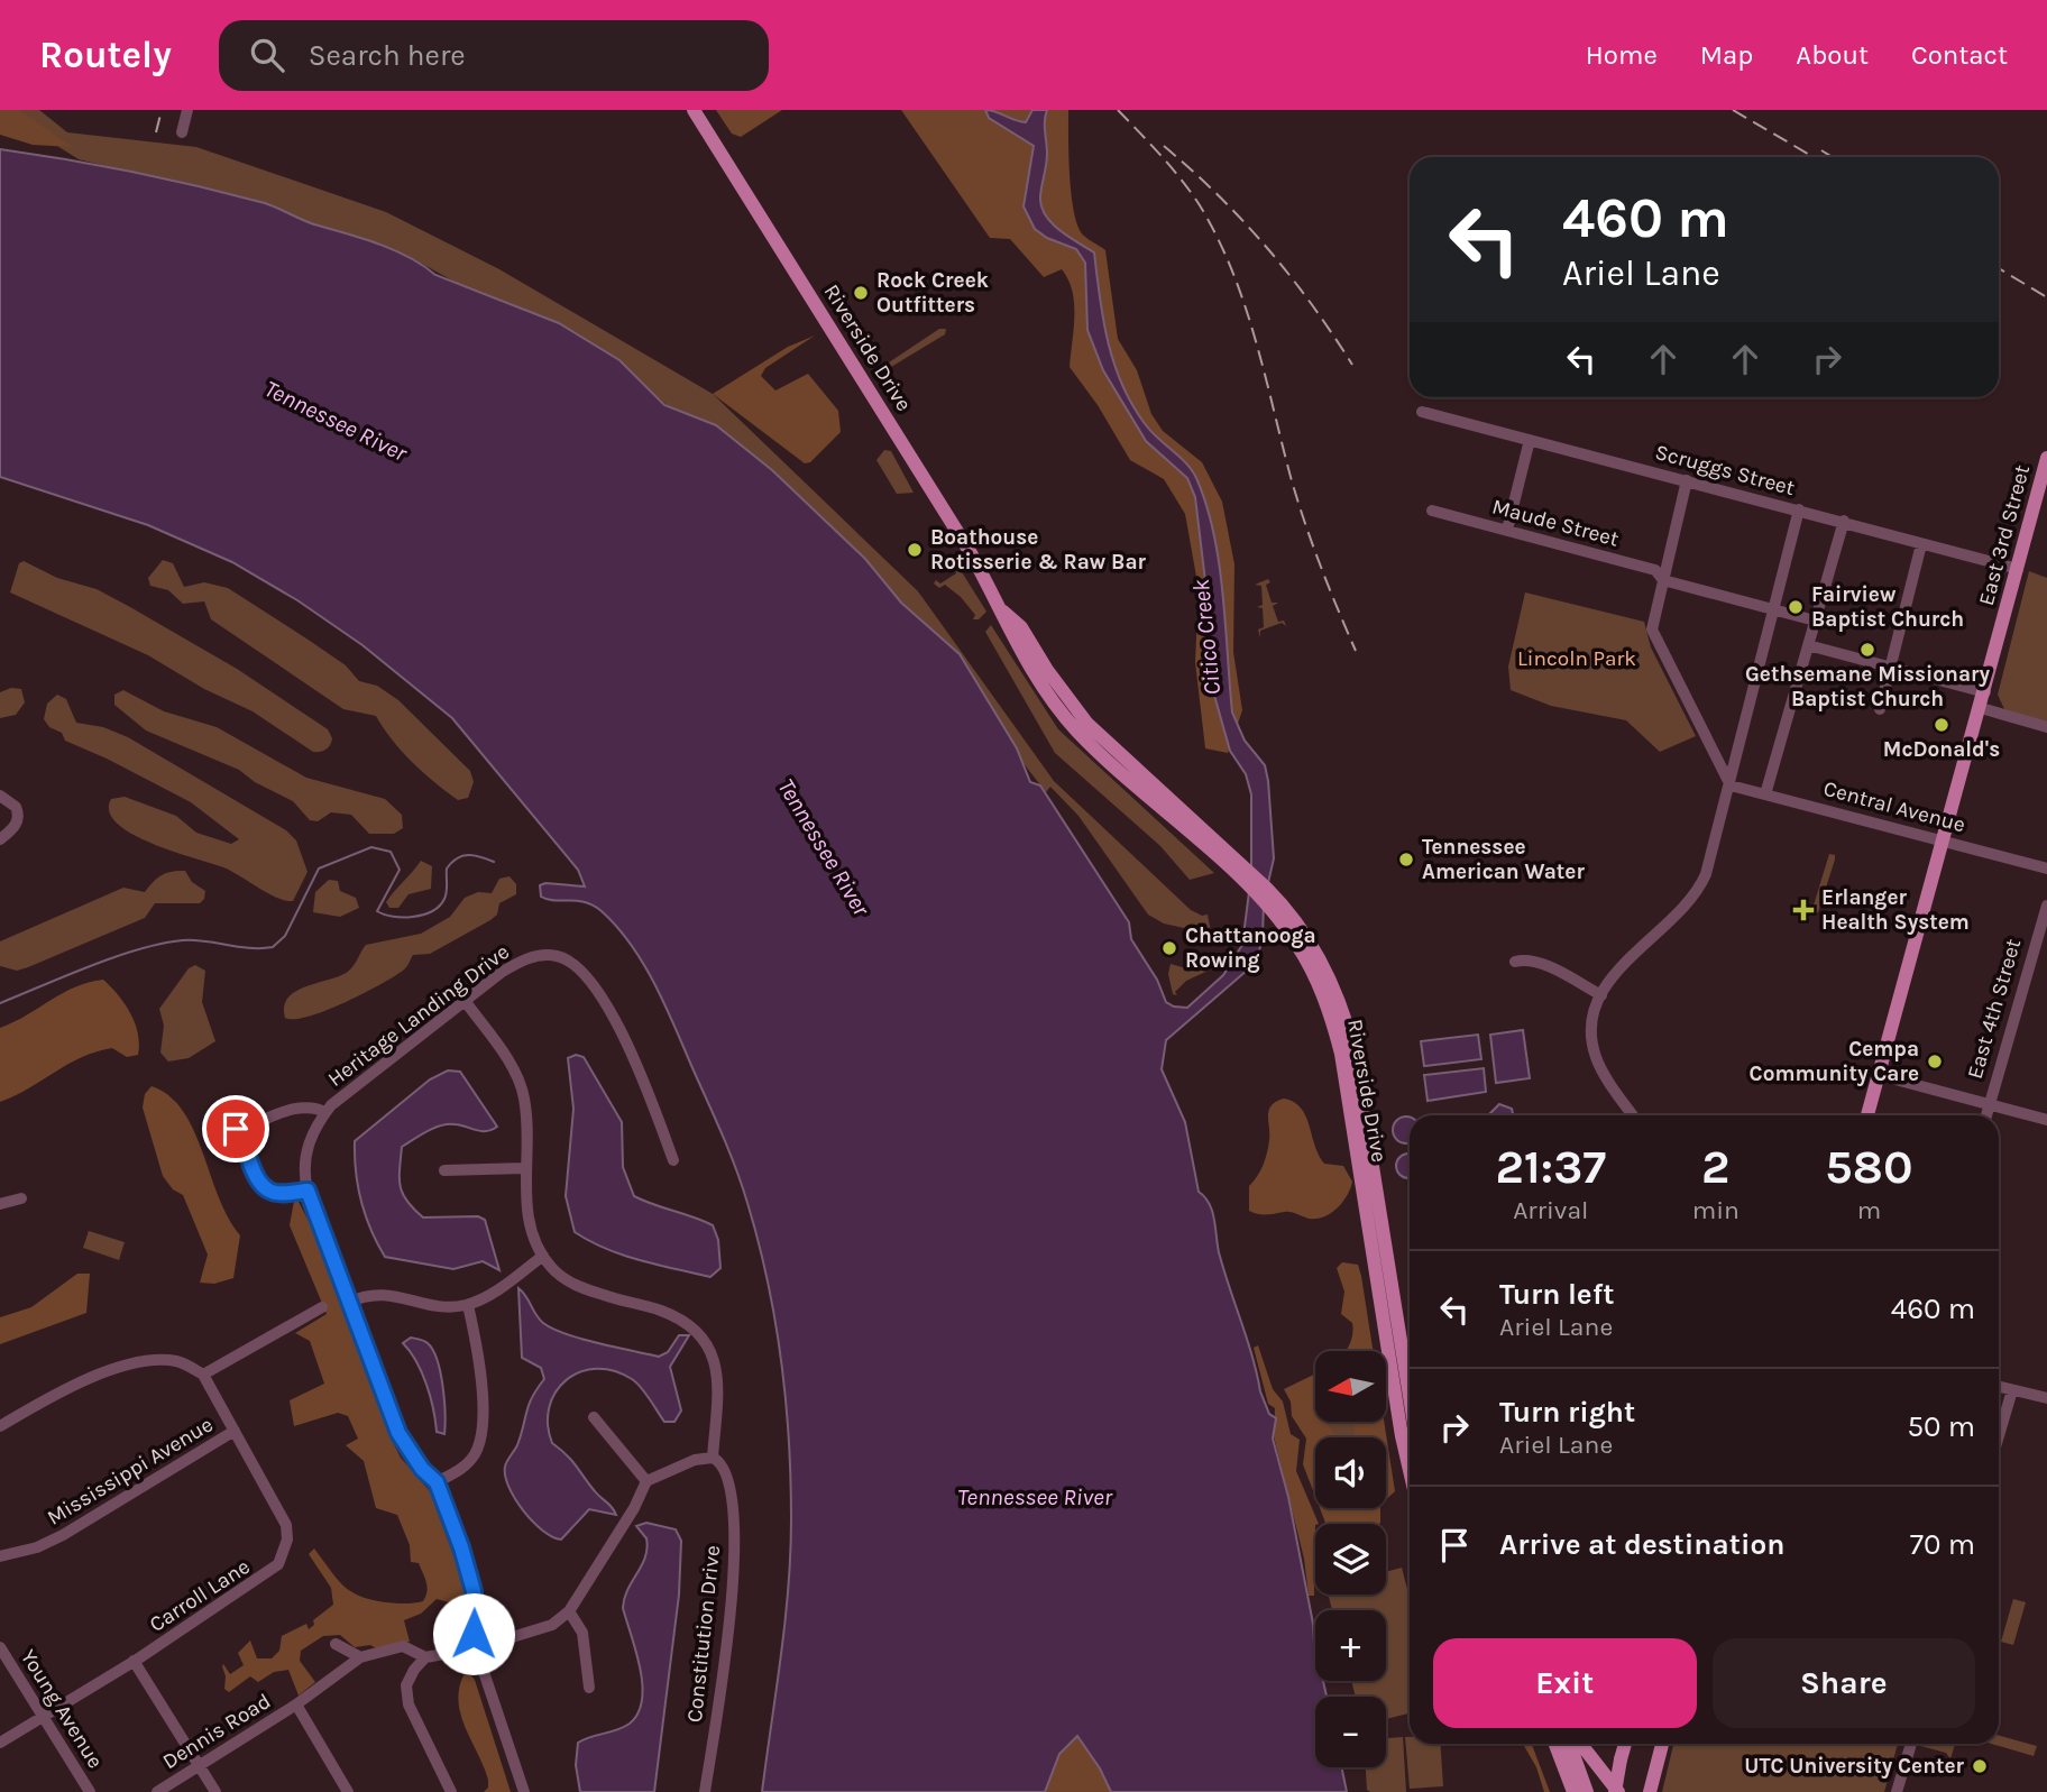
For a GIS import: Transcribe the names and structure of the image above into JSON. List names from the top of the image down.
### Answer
{
  "streets": {
    "main road": ["Riverside Drive", "East 3rd Street"],
    "street": [
      "Scruggs Street",
      "Maude Street",
      "Central Avenue",
      "East 4th Street",
      "Heritage Landing Drive",
      "Mississippi Avenue",
      "Carroll Lane",
      "Constitution Drive",
      "Young Avenue",
      "Dennis Road"
    ]
  },
  "crossings": [
    ["Scruggs Street", "East 3rd Street"],
    ["East 3rd Street", "Central Avenue"],
    ["Mississippi Avenue", "Carroll Lane"],
    ["Carroll Lane", "Young Avenue"]
  ],
  "water": ["Tennessee River", "Citico Creek"],
  "parks": ["Lincoln Park"],
  "places": {
    "other": [
      "Rock Creek Outfitters",
      "Boathouse Rotisserie & Raw Bar",
      "Fairview Baptist Church",
      "Gethsemane Missionary Baptist Church",
      "McDonald's",
      "Tennessee American Water",
      "Chattanooga Rowing",
      "Cempa Community Care",
      "UTC University Center"
    ],
    "health": ["Erlanger Health System"]
  },
  "north": "left",
  "page": {
    "header": "Routely",
    "search": "Search here",
    "nav": [
      "Home",
      "Map",
      "About",
      "Contact"
    ],
    "turn": ["460 m", "Ariel Lane"],
    "eta": [
      "21:37",
      "Arrival",
      "2",
      "min",
      "580",
      "m"
    ],
    "list": [
      {
        "name": "Turn left",
        "note": "Ariel Lane",
        "value": "460 m"
      },
      {
        "name": "Turn right",
        "note": "Ariel Lane",
        "value": "50 m"
      },
      {
        "name": "Arrive at destination",
        "value": "70 m"
      }
    ],
    "map_buttons": ["+", "−"],
    "buttons": ["Exit", "Share"]
  }
}
